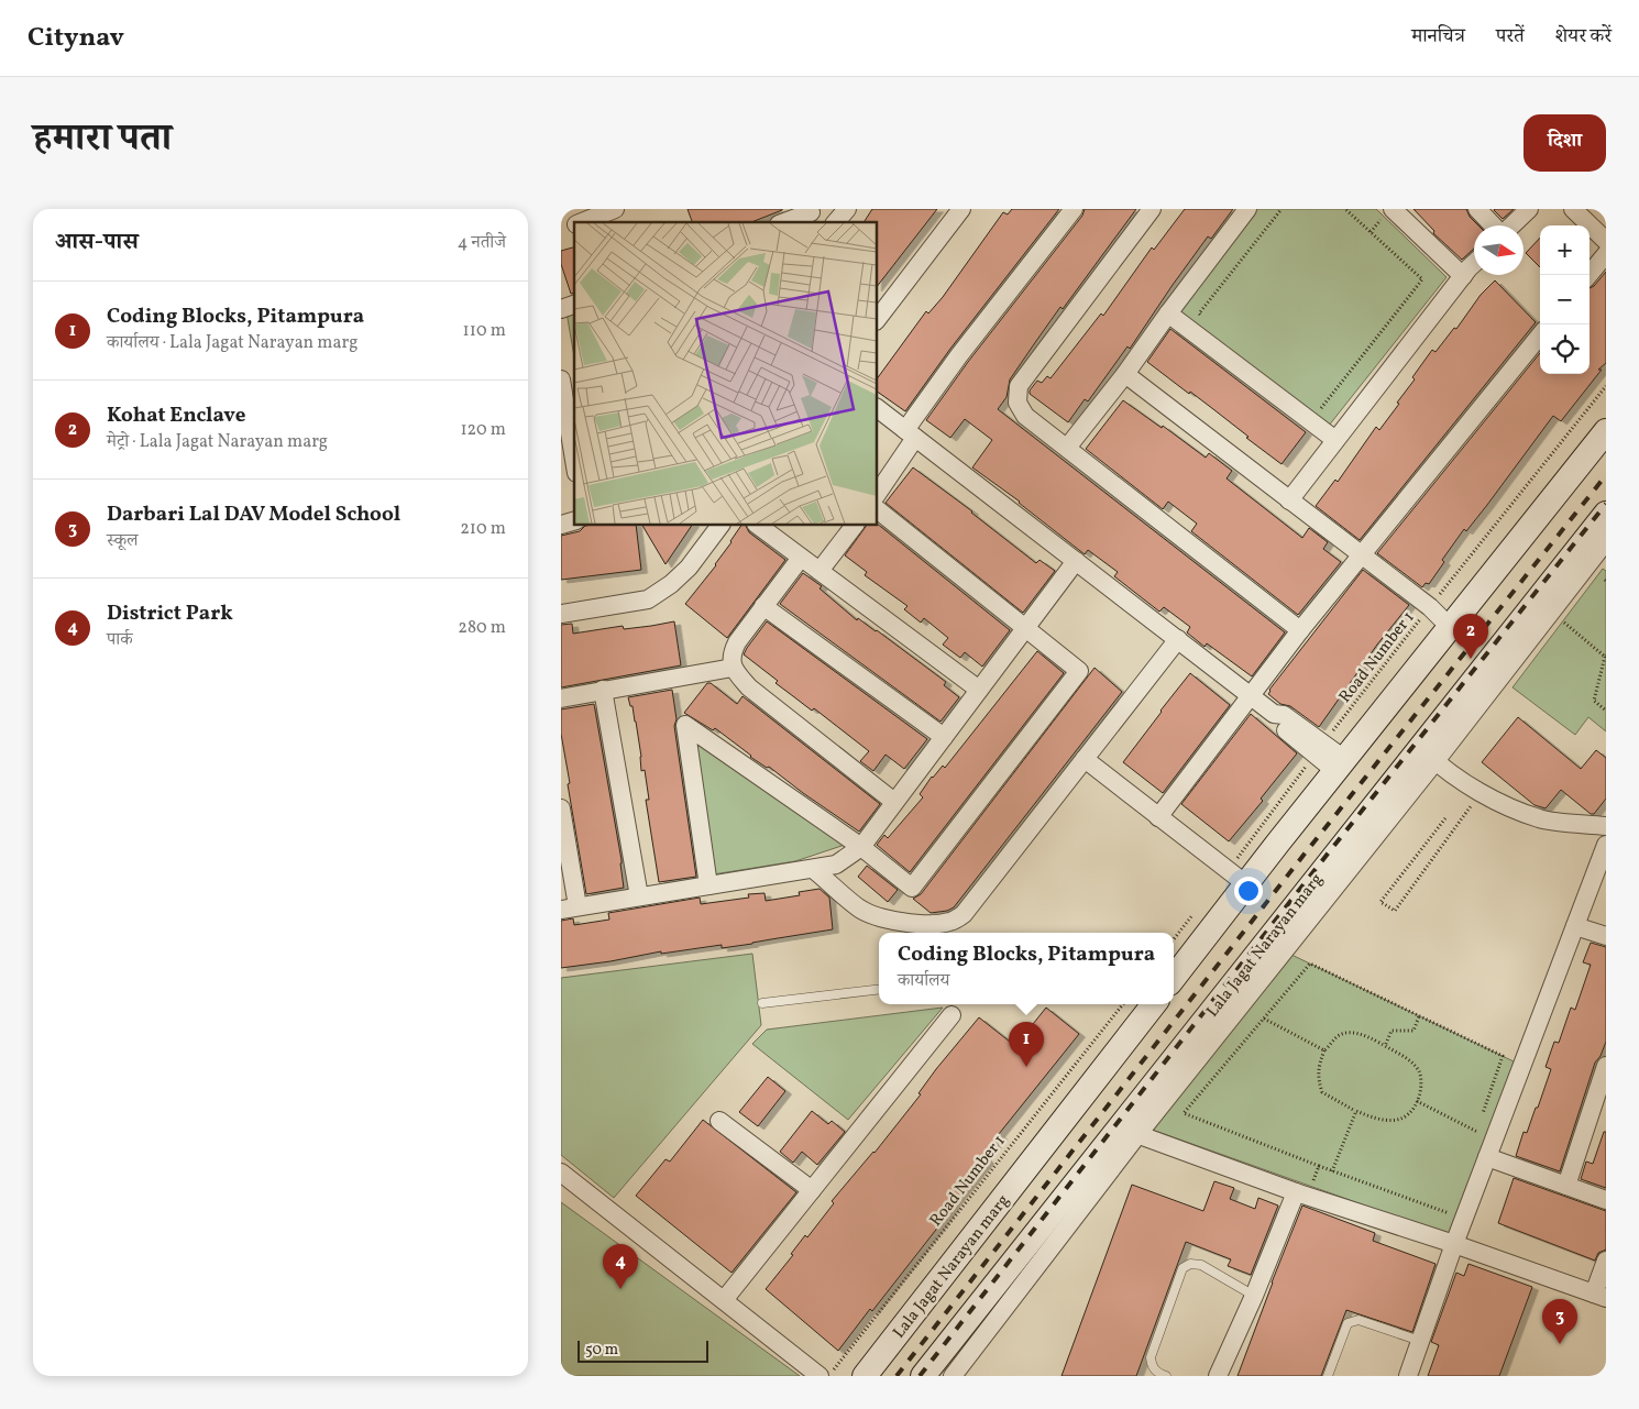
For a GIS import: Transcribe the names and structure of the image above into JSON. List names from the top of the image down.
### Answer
{
  "streets": {
    "main road": ["Lala Jagat Narayan marg"],
    "path": ["Road Number 1"]
  },
  "scale_bar": "50 m",
  "north": "right",
  "page": {
    "header": "Citynav",
    "nav": ["मानचित्र", "परतें", "शेयर करें"],
    "title": "हमारा पता",
    "buttons": "दिशा",
    "heading": ["आस-पास", "4 नतीजे"],
    "map_buttons": ["+", "−"],
    "list": [
      {
        "mark": "1",
        "name": "Coding Blocks, Pitampura",
        "note": "कार्यालय · Lala Jagat Narayan marg",
        "value": "110 m"
      },
      {
        "mark": "2",
        "name": "Kohat Enclave",
        "note": "मेट्रो · Lala Jagat Narayan marg",
        "value": "120 m"
      },
      {
        "mark": "3",
        "name": "Darbari Lal DAV Model School",
        "note": "स्कूल",
        "value": "210 m"
      },
      {
        "mark": "4",
        "name": "District Park",
        "note": "पार्क",
        "value": "280 m"
      }
    ],
    "pins": [
      "2",
      "1",
      "4",
      "3"
    ],
    "popup": ["Coding Blocks, Pitampura", "कार्यालय"],
    "scale": "50 m"
  }
}
